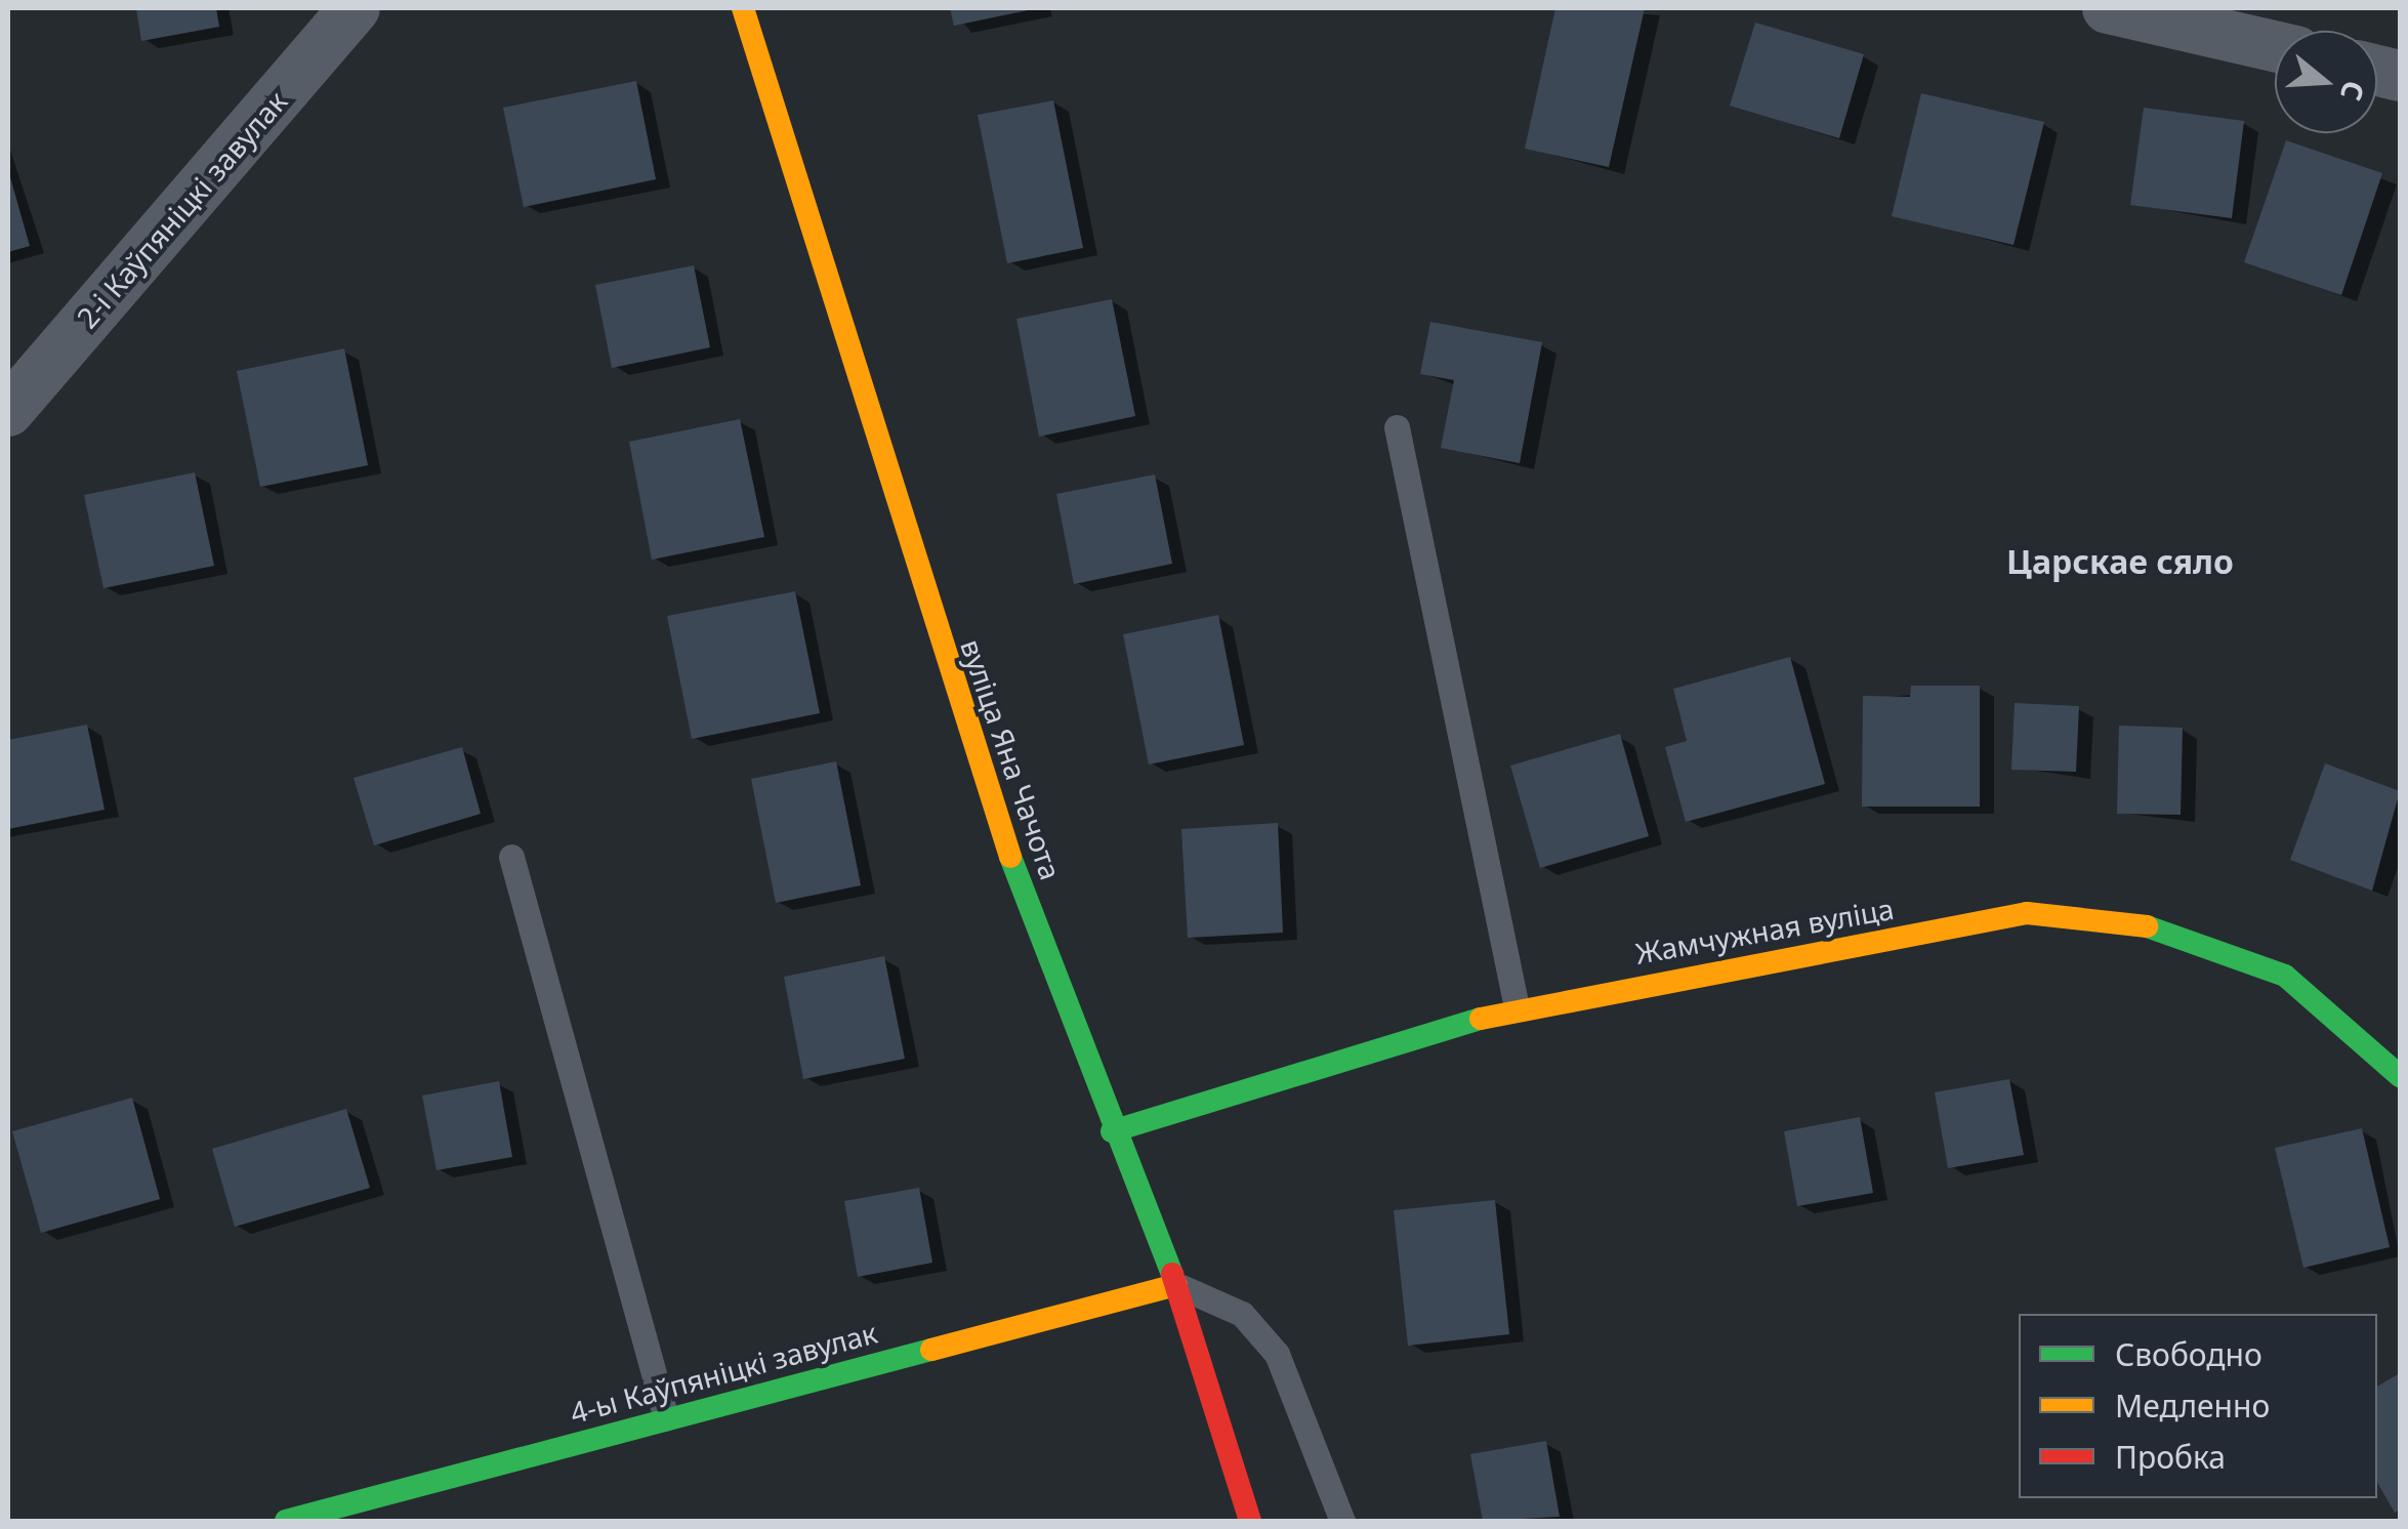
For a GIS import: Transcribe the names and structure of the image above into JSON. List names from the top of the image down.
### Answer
{
  "streets": {
    "street": [
      "2-і Каўпяніцкі завулак",
      "вуліца Яна Чачота",
      "Жамчужная вуліца",
      "4-ы Каўпяніцкі завулак"
    ]
  },
  "crossings": [
    ["вуліца Яна Чачота", "Жамчужная вуліца"],
    ["вуліца Яна Чачота", "4-ы Каўпяніцкі завулак"]
  ],
  "districts": ["Царскае сяло"],
  "legend": ["Свободно", "Медленно", "Пробка"],
  "north": "right"
}
